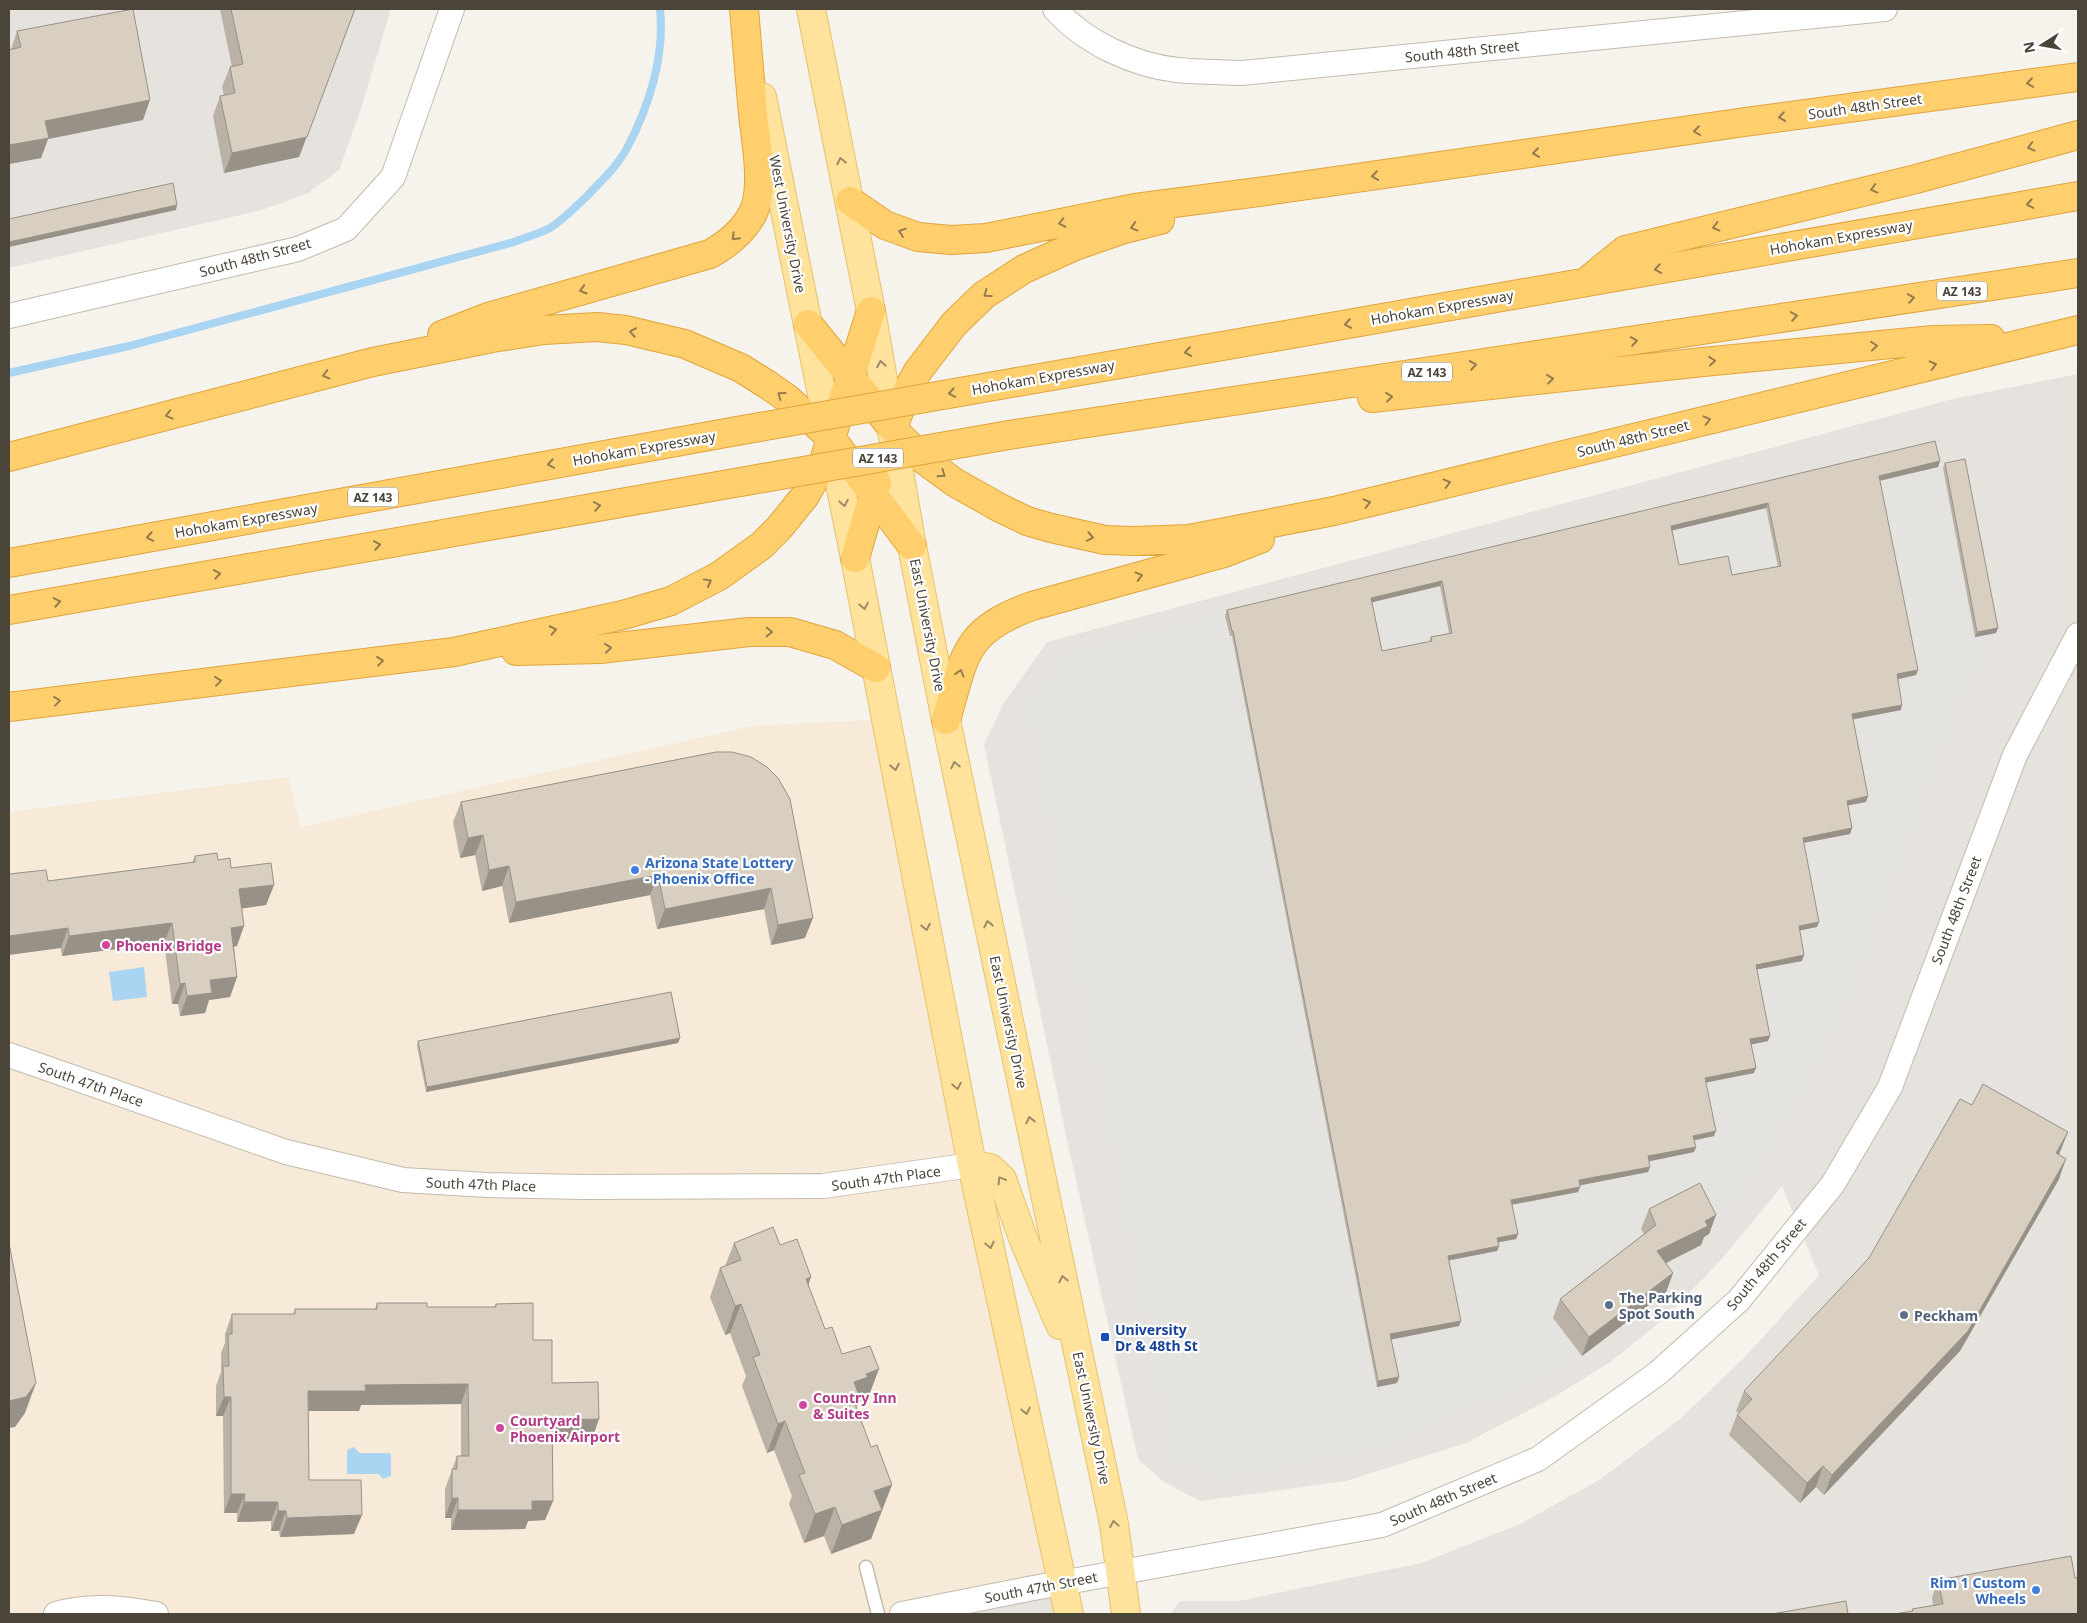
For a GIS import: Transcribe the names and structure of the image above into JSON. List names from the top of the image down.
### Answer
{
  "streets": {
    "highway": ["South 48th Street", "Hohokam Expressway", "AZ 143"],
    "main road": ["West University Drive", "East University Drive"],
    "street": ["South 47th Place", "South 47th Street"]
  },
  "crossings": [
    ["South 48th Street", "East University Drive"],
    ["South 48th Street", "South 47th Street"],
    ["East University Drive", "South 47th Street"]
  ],
  "places": {
    "other": [
      "Arizona State Lottery - Phoenix Office",
      "Phoenix Bridge",
      "The Parking Spot South",
      "Peckham",
      "Country Inn & Suites",
      "Courtyard Phoenix Airport",
      "Rim 1 Custom Wheels"
    ],
    "transit": ["University Dr & 48th St"]
  },
  "north": "left"
}
